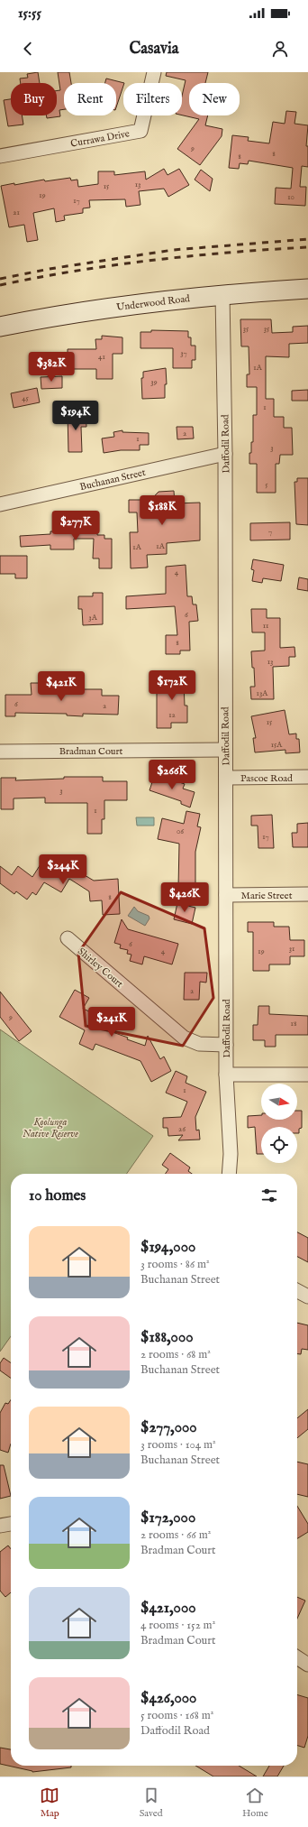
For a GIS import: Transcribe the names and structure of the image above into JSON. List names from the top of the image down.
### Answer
{
  "streets": {
    "main road": ["Underwood Road"],
    "street": [
      "Currawa Drive",
      "Daffodil Road",
      "Buchanan Street",
      "Bradman Court",
      "Pascoe Road",
      "Marie Street",
      "Shirley Court"
    ]
  },
  "crossings": [
    ["Underwood Road", "Daffodil Road"],
    ["Daffodil Road", "Buchanan Street"],
    ["Daffodil Road", "Bradman Court"],
    ["Daffodil Road", "Pascoe Road"],
    ["Daffodil Road", "Marie Street"],
    ["Daffodil Road", "Shirley Court"]
  ],
  "parks": ["Koolunga Native Reserve"],
  "house_numbers": [
    "9",
    "8",
    "8",
    "13",
    "15",
    "19",
    "10",
    "17",
    "21",
    "35",
    "35",
    "37",
    "41",
    "1A",
    "39",
    "45",
    "1",
    "2",
    "1",
    "3",
    "5",
    "7",
    "1A",
    "1A",
    "4",
    "6",
    "3A",
    "11",
    "8",
    "13",
    "13A",
    "6",
    "2",
    "12",
    "15",
    "15A",
    "3",
    "1",
    "06",
    "17",
    "8",
    "6",
    "31",
    "4",
    "19",
    "2",
    "9",
    "18",
    "1",
    "26"
  ],
  "north": "right",
  "page": {
    "status": "15:55",
    "header": "Casavia",
    "chip": [
      "Buy",
      "Rent",
      "Filters",
      "New"
    ],
    "price": [
      "$382K",
      "$194K",
      "$188K",
      "$277K",
      "$172K",
      "$421K",
      "$266K",
      "$244K",
      "$426K",
      "$241K"
    ],
    "heading": "10 homes",
    "list": [
      {
        "name": "$194,000",
        "note": "3 rooms · 86 m² · Buchanan Street"
      },
      {
        "name": "$188,000",
        "note": "2 rooms · 68 m² · Buchanan Street"
      },
      {
        "name": "$277,000",
        "note": "3 rooms · 104 m² · Buchanan Street"
      },
      {
        "name": "$172,000",
        "note": "2 rooms · 66 m² · Bradman Court"
      },
      {
        "name": "$421,000",
        "note": "4 rooms · 152 m² · Bradman Court"
      },
      {
        "name": "$426,000",
        "note": "5 rooms · 168 m² · Daffodil Road"
      }
    ],
    "tabs": ["Map", "Saved", "Home"]
  }
}
